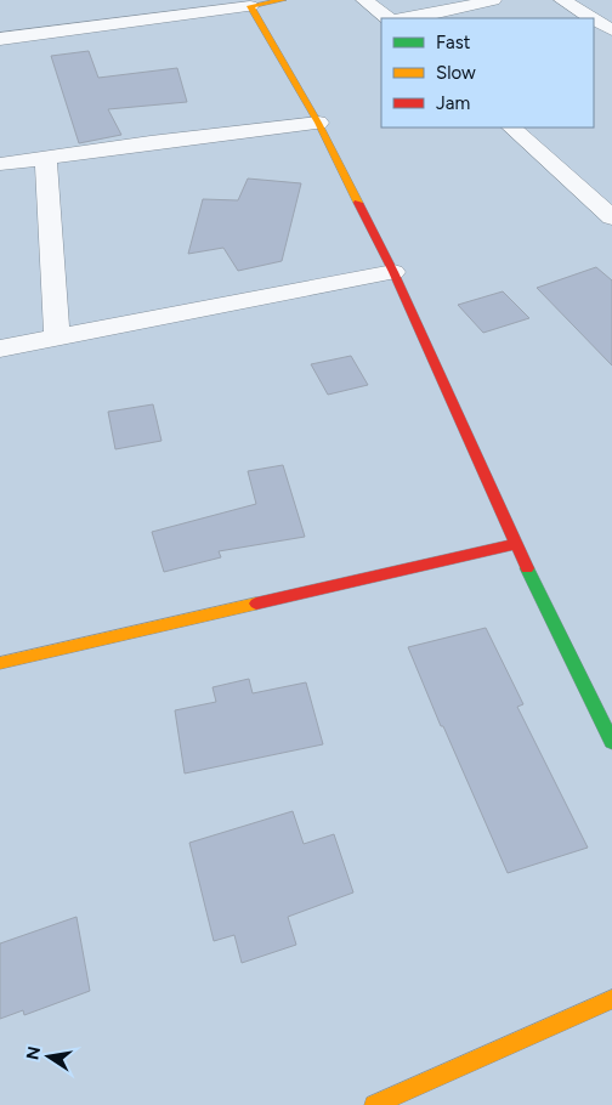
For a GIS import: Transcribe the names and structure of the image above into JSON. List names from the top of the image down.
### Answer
{
  "legend": ["Fast", "Slow", "Jam"],
  "north": "left"
}
